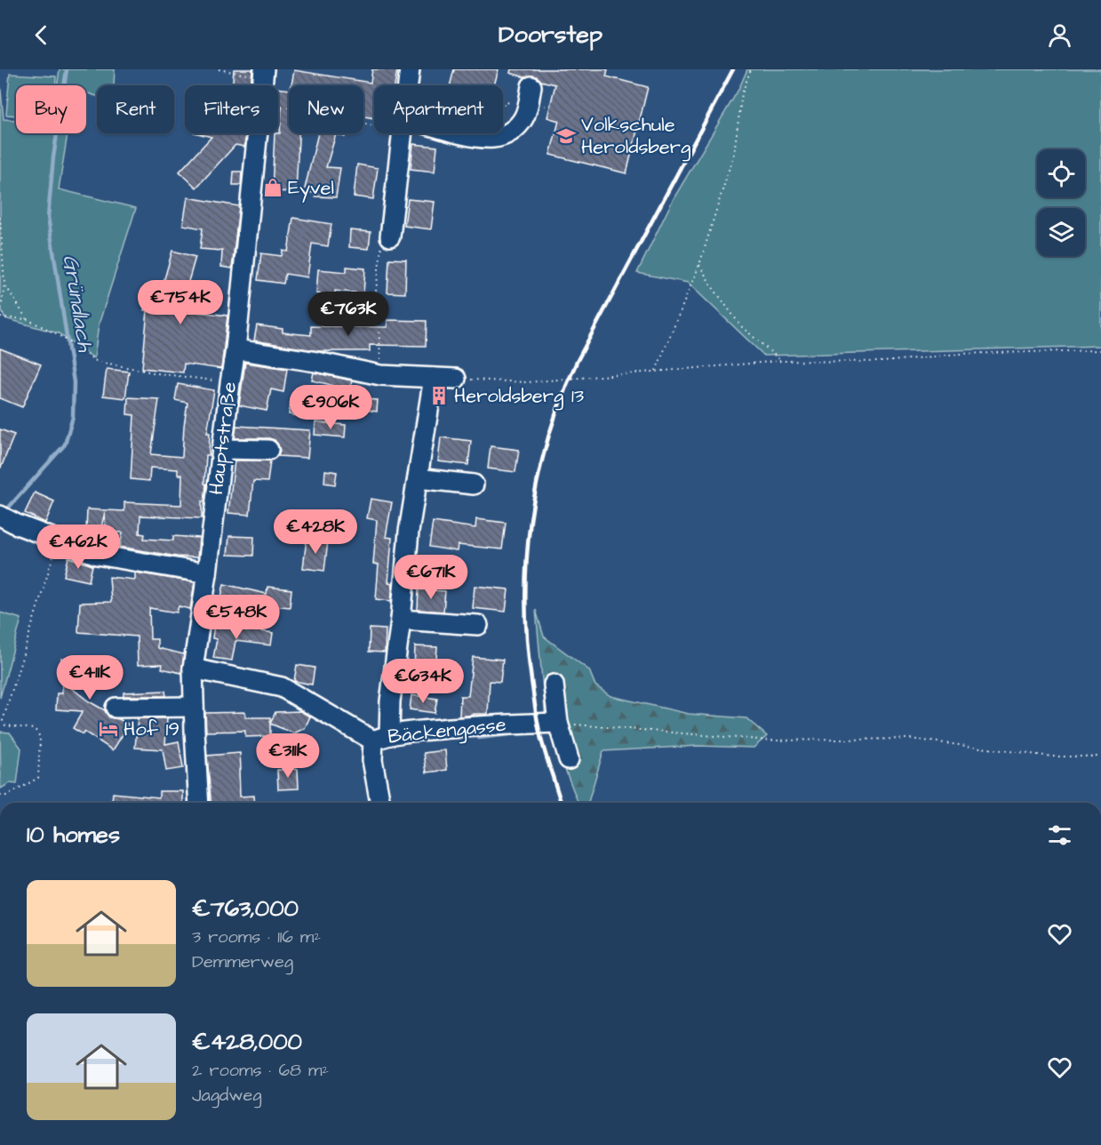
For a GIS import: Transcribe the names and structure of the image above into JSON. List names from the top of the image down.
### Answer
{
  "streets": {
    "street": ["Hauptstraße", "Bäckengasse"]
  },
  "crossings": [
    ["Hauptstraße", "Bäckengasse"]
  ],
  "water": ["Gründlach"],
  "places": {
    "school or university": ["Volkschule Heroldsberg"],
    "shop": ["Eyvel"],
    "building": ["Heroldsberg 13"],
    "hotel": ["Hof 19"]
  },
  "page": {
    "header": "Doorstep",
    "chip": [
      "Buy",
      "Rent",
      "Filters",
      "New",
      "Apartment"
    ],
    "price": [
      "€754K",
      "€763K",
      "€906K",
      "€428K",
      "€462K",
      "€671K",
      "€548K",
      "€411K",
      "€634K",
      "€311K"
    ],
    "heading": "10 homes",
    "list": [
      {
        "name": "€763,000",
        "note": "3 rooms · 116 m² · Demmerweg"
      },
      {
        "name": "€428,000",
        "note": "2 rooms · 68 m² · Jagdweg"
      }
    ]
  }
}
